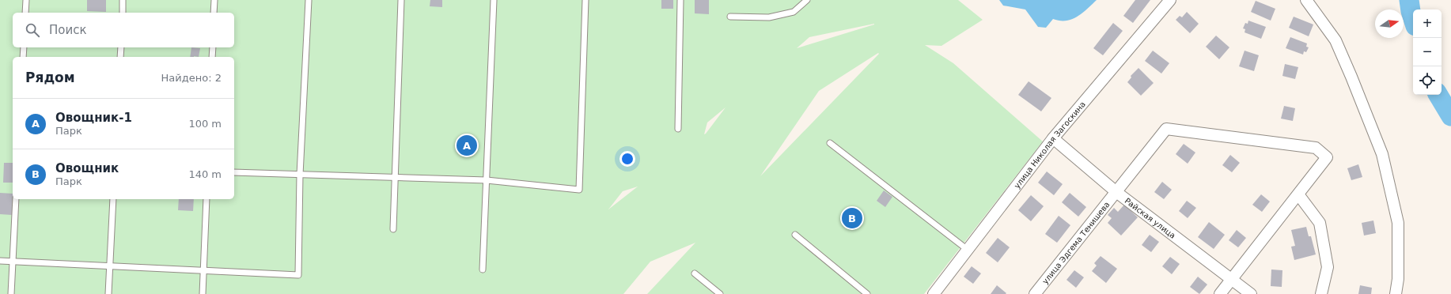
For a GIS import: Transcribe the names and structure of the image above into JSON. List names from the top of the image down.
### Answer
{
  "streets": {
    "street": ["улица Николая Загоскина", "Райская улица", "улица Эдгема Тенишева"]
  },
  "crossings": [
    ["улица Николая Загоскина", "Райская улица"],
    ["Райская улица", "улица Эдгема Тенишева"]
  ],
  "north": "right",
  "page": {
    "map_buttons": ["+", "−"],
    "search": "Поиск",
    "heading": ["Рядом", "Найдено: 2"],
    "list": [
      {
        "mark": "A",
        "name": "Овощник-1",
        "note": "Парк",
        "value": "100 m"
      },
      {
        "mark": "B",
        "name": "Овощник",
        "note": "Парк",
        "value": "140 m"
      }
    ],
    "pins": ["A", "B"]
  }
}
